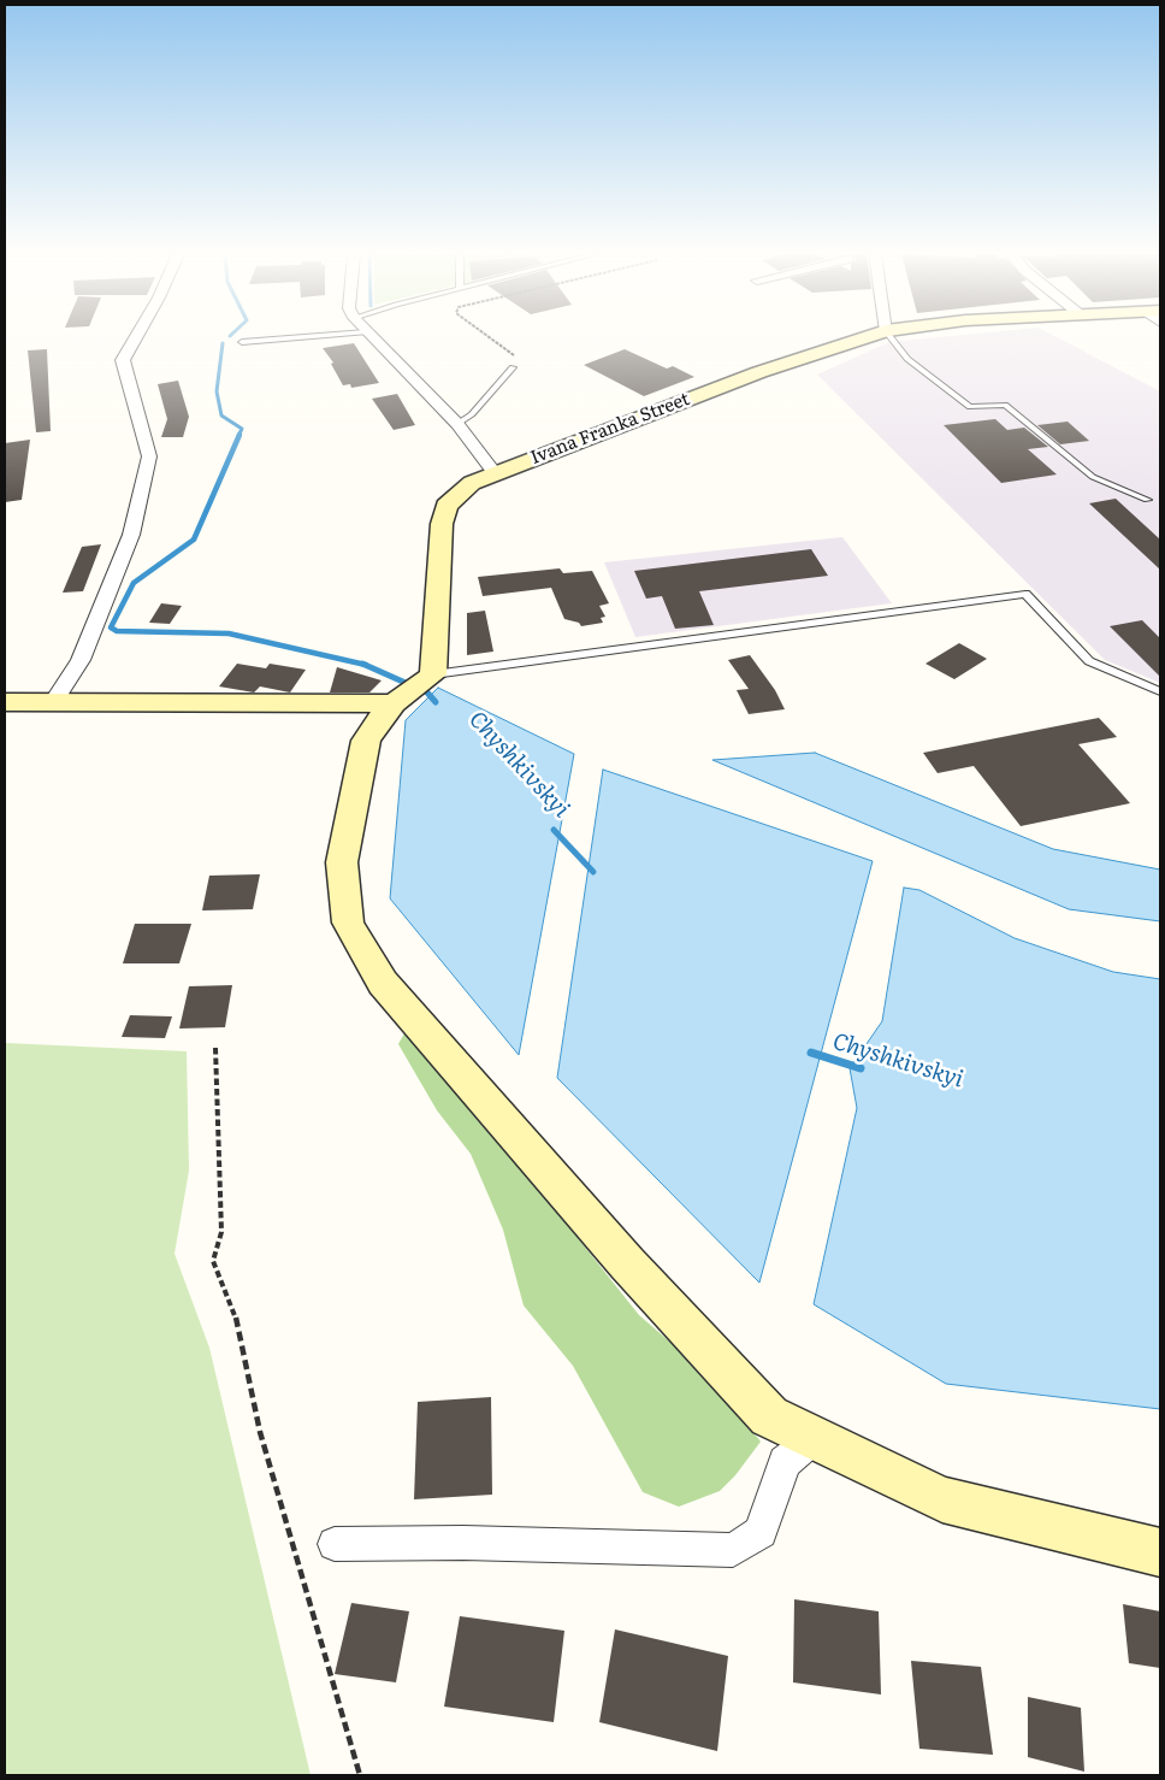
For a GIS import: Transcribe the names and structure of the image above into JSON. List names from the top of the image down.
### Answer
{
  "streets": {
    "street": ["Ivana Franka Street"]
  },
  "water": ["Chyshkivskyi"]
}
